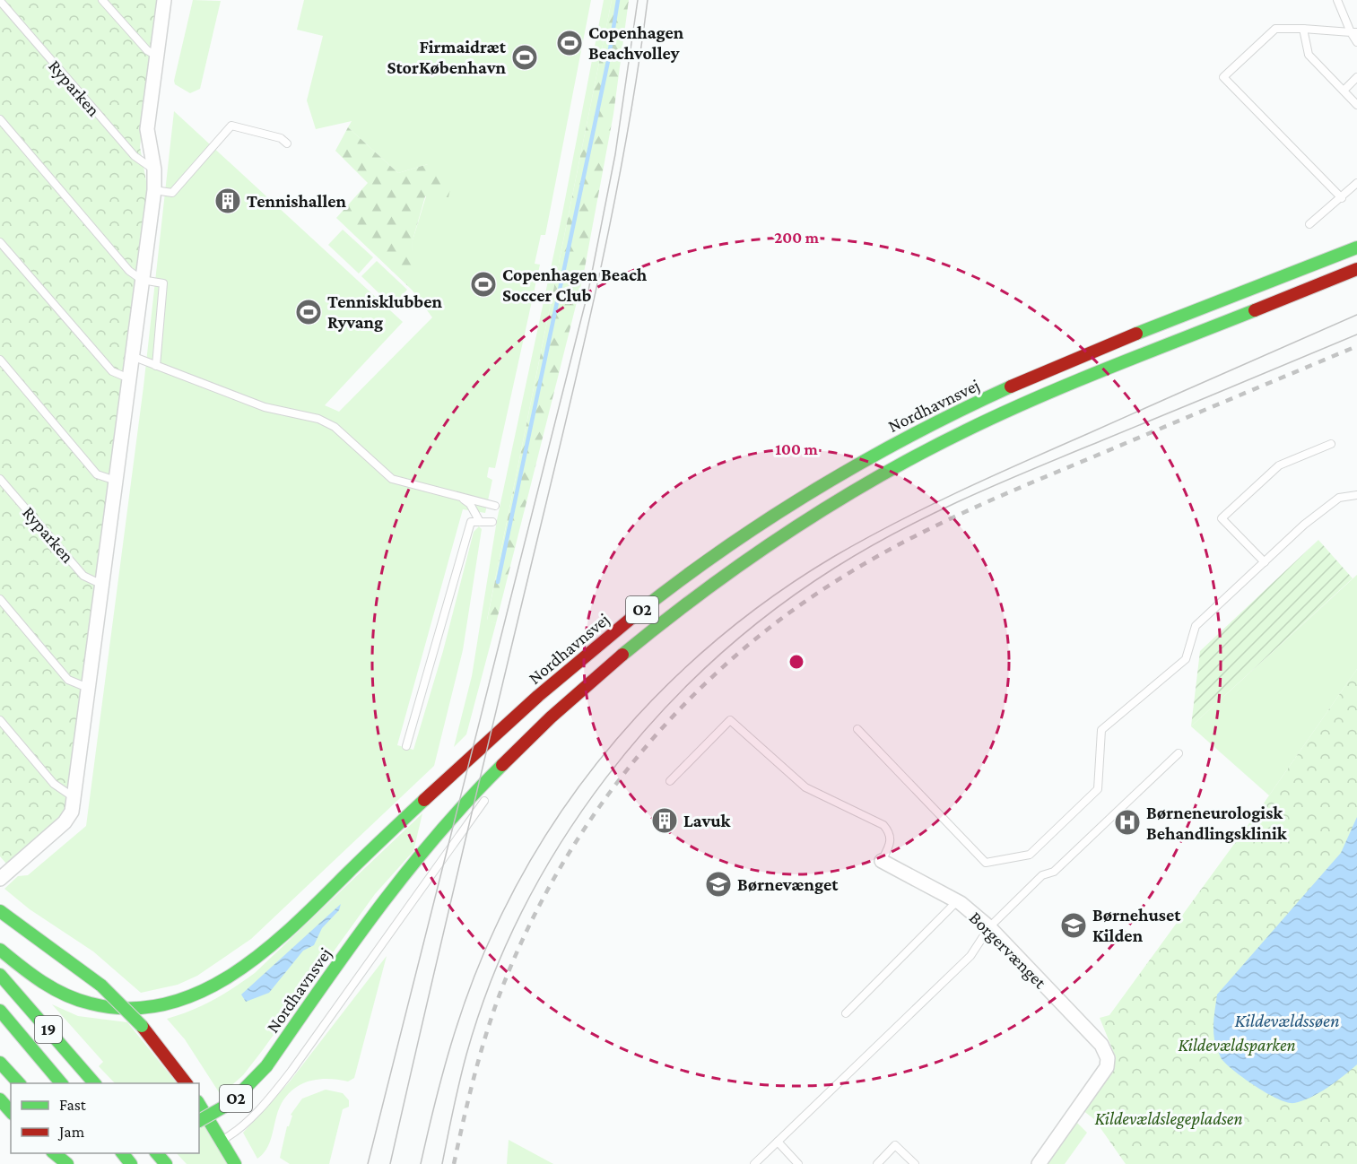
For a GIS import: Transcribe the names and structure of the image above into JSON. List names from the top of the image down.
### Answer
{
  "streets": {
    "main road": ["Nordhavnsvej", "O2", "19"],
    "street": ["Borgervænget"],
    "lane": ["Ryparken"]
  },
  "water": ["Kildevældssøen"],
  "parks": ["Kildevældsparken", "Kildevældslegepladsen"],
  "places": {
    "sports": [
      "Copenhagen Beachvolley",
      "Firmaidræt StorKøbenhavn",
      "Copenhagen Beach Soccer Club",
      "Tennisklubben Ryvang"
    ],
    "building": ["Tennishallen", "Lavuk"],
    "hospital": ["Børneneurologisk Behandlingsklinik"],
    "school or university": ["Børnevænget", "Børnehuset Kilden"]
  },
  "legend": ["Fast", "Jam"],
  "rings": ["200 m", "100 m"]
}
